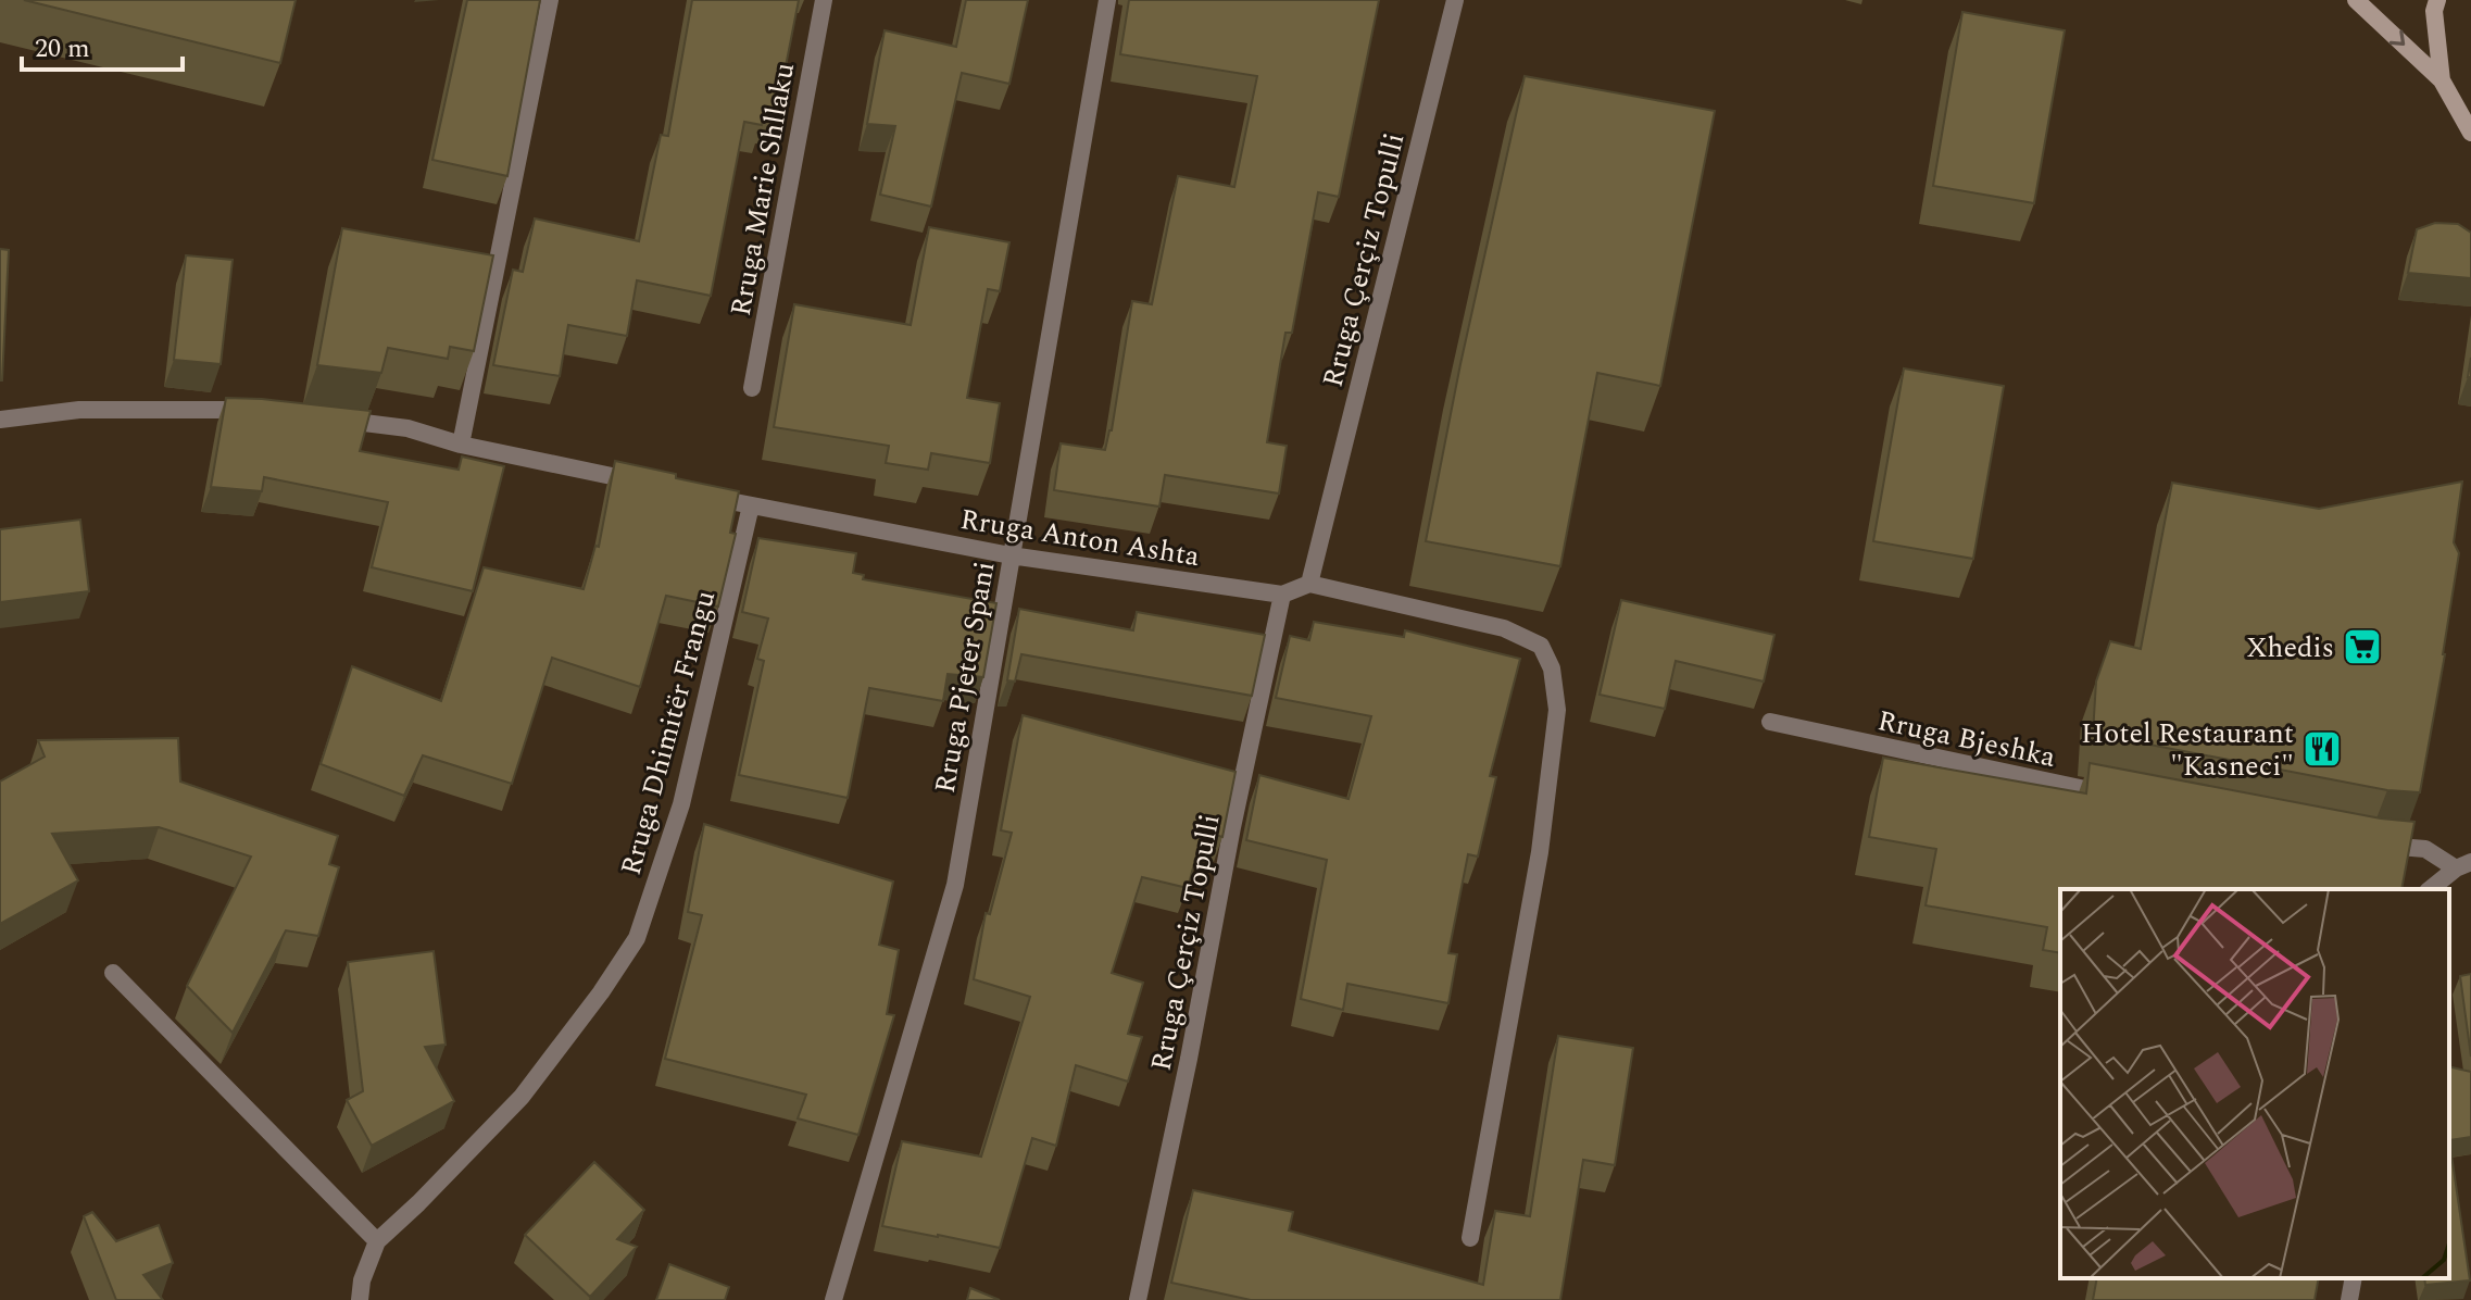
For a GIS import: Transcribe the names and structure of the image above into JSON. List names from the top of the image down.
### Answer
{
  "streets": {
    "street": [
      "Rruga Marie Shllaku",
      "Rruga Çerçiz Topulli",
      "Rruga Anton Ashta",
      "Rruga Pjeter Spani",
      "Rruga Dhimitër Frangu",
      "Rruga Bjeshka"
    ]
  },
  "crossings": [
    ["Rruga Çerçiz Topulli", "Rruga Anton Ashta"],
    ["Rruga Anton Ashta", "Rruga Pjeter Spani"],
    ["Rruga Anton Ashta", "Rruga Dhimitër Frangu"]
  ],
  "places": {
    "supermarket": ["Xhedis"],
    "restaurant": ["Hotel Restaurant \"Kasneci\""]
  },
  "scale_bar": "20 m"
}
